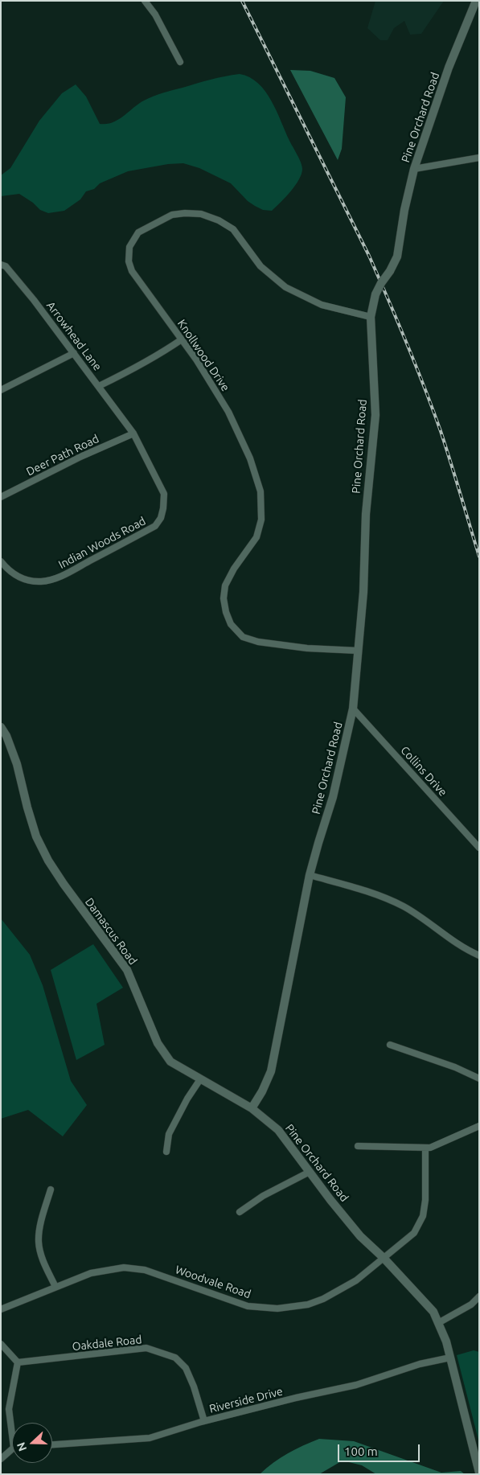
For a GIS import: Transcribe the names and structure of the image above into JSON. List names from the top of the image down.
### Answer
{
  "streets": {
    "street": [
      "Pine Orchard Road",
      "Arrowhead Lane",
      "Knollwood Drive",
      "Deer Path Road",
      "Indian Woods Road",
      "Collins Drive",
      "Damascus Road",
      "Woodvale Road",
      "Oakdale Road",
      "Riverside Drive"
    ]
  },
  "crossings": [
    ["Pine Orchard Road", "Knollwood Drive"],
    ["Pine Orchard Road", "Collins Drive"],
    ["Pine Orchard Road", "Damascus Road"],
    ["Pine Orchard Road", "Woodvale Road"],
    ["Pine Orchard Road", "Riverside Drive"],
    ["Arrowhead Lane", "Knollwood Drive"],
    ["Arrowhead Lane", "Indian Woods Road"],
    ["Deer Path Road", "Indian Woods Road"],
    ["Oakdale Road", "Riverside Drive"]
  ],
  "scale_bar": "100 m",
  "north": "left"
}
